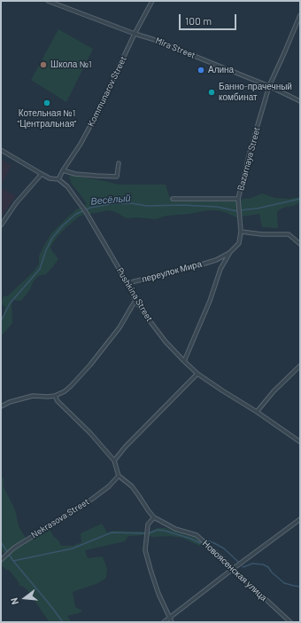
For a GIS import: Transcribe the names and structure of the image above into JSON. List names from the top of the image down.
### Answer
{
  "streets": {
    "street": [
      "Mira Street",
      "Kommunarov Street",
      "Bazarnaya Street",
      "переулок Мира",
      "Pushkina Street",
      "Nekrasova Street",
      "Новоясенская улица"
    ]
  },
  "crossings": [
    ["Mira Street", "Kommunarov Street"],
    ["Mira Street", "Bazarnaya Street"],
    ["Kommunarov Street", "Pushkina Street"],
    ["Bazarnaya Street", "переулок Мира"],
    ["Bazarnaya Street", "Pushkina Street"],
    ["переулок Мира", "Pushkina Street"]
  ],
  "water": ["Весёлый"],
  "places": [
    "Школа №1",
    "Алина",
    "Банно-прачечный комбинат",
    "Котельная №1 \"Центральная\""
  ],
  "scale_bar": "100 m",
  "north": "left"
}
